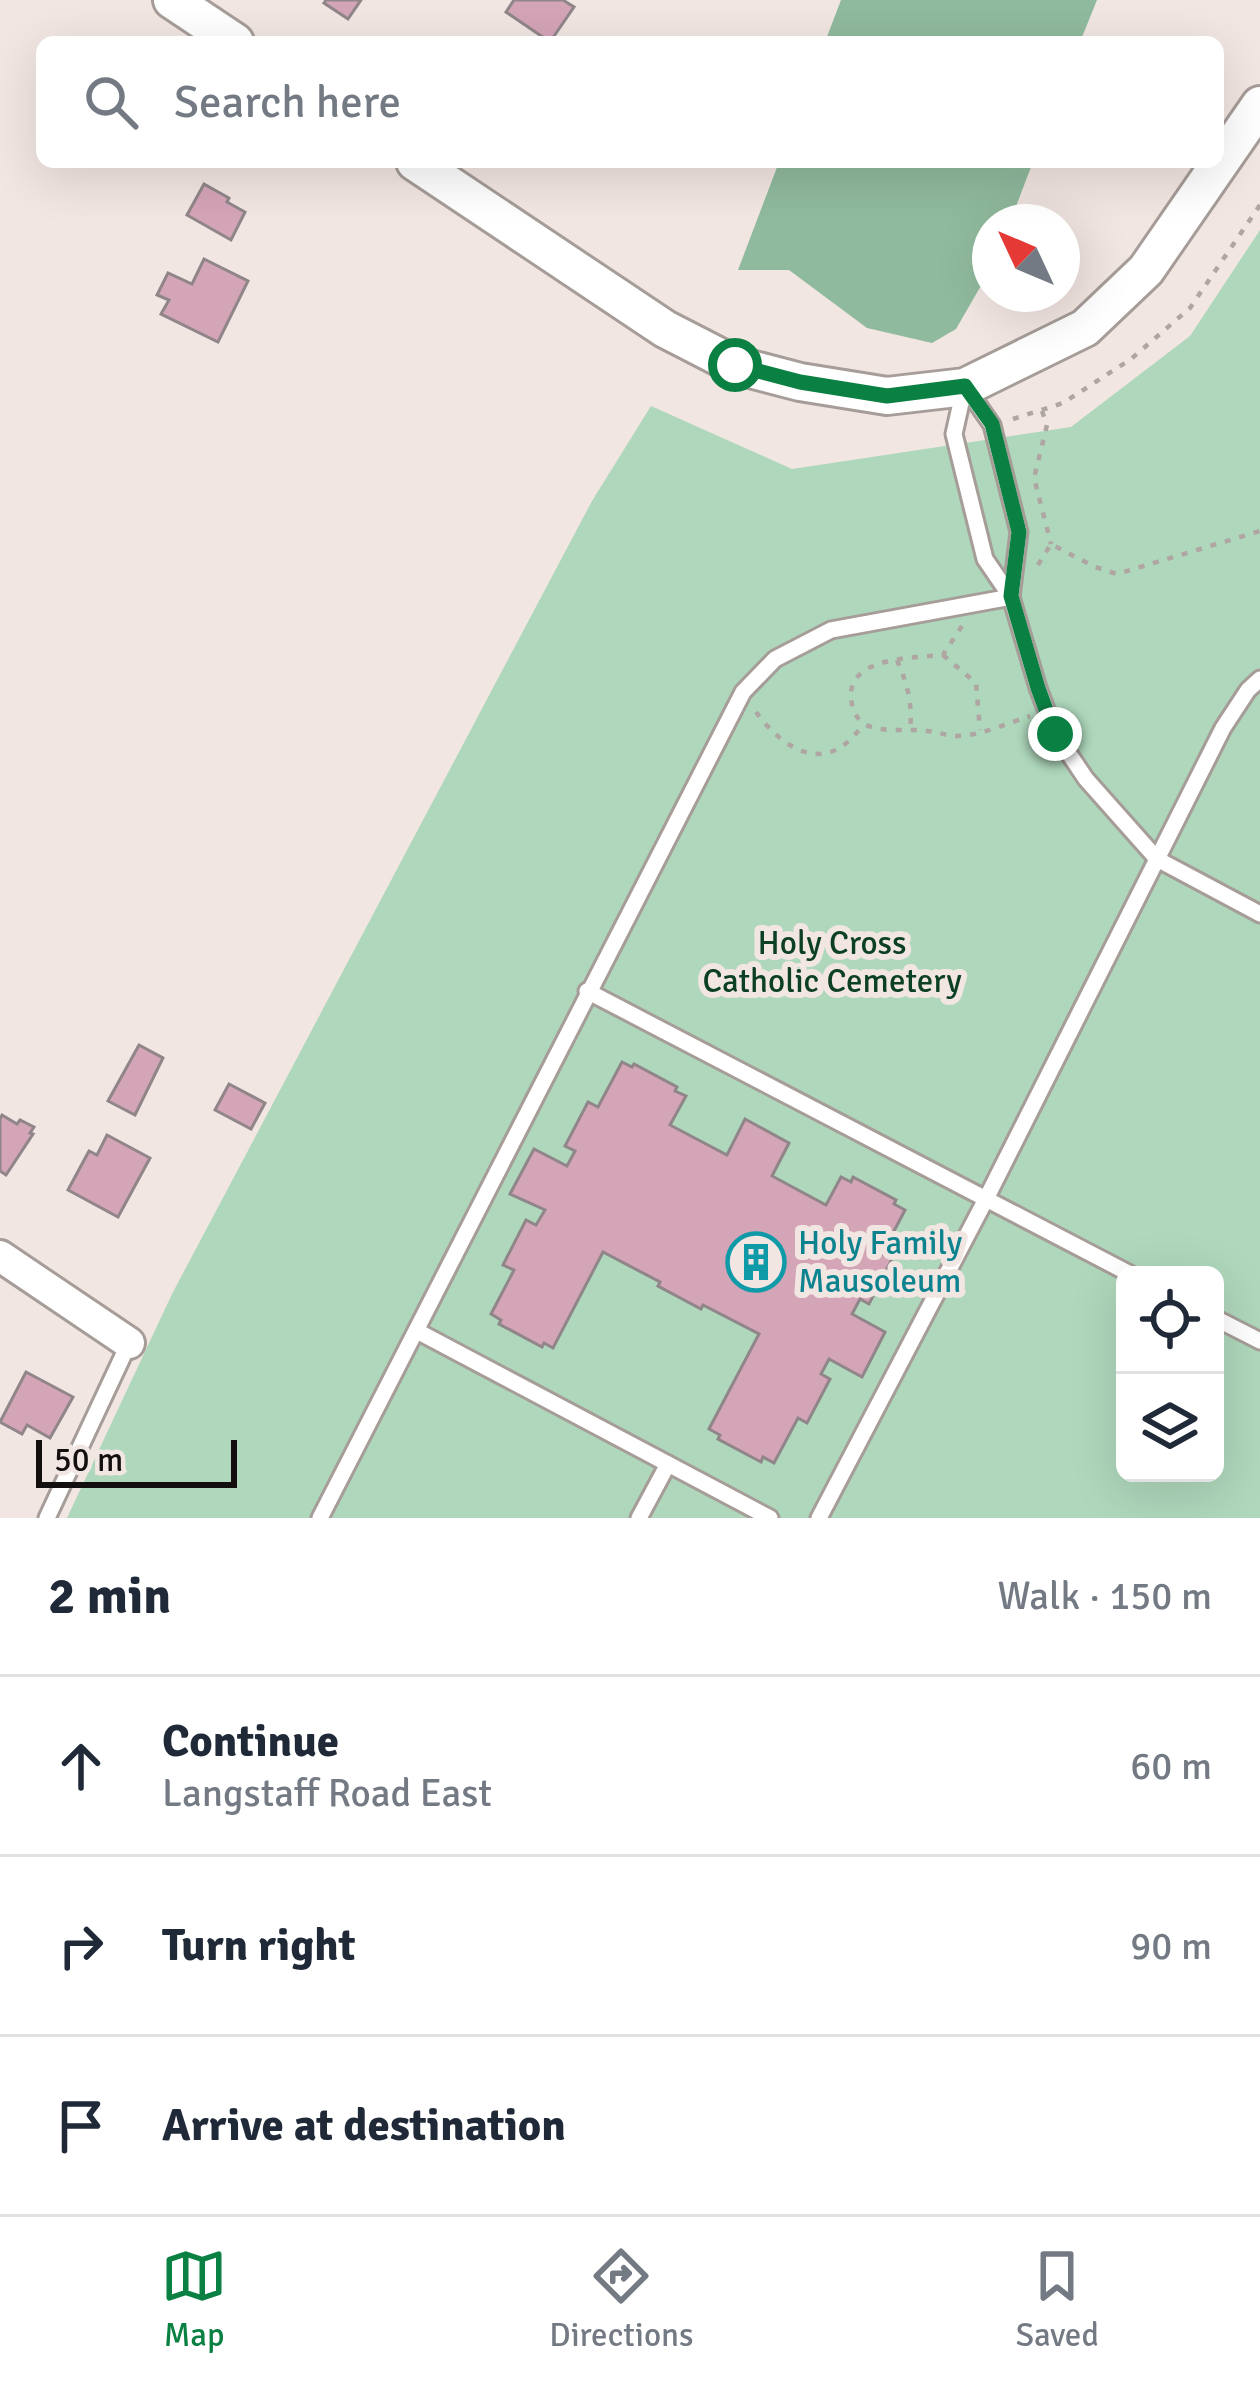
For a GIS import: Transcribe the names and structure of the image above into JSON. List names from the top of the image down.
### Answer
{
  "parks": ["Holy Cross Catholic Cemetery"],
  "places": {
    "building": ["Holy Family Mausoleum"]
  },
  "scale_bar": "50 m",
  "north": "top left",
  "page": {
    "search": "Search here",
    "scale": "50 m",
    "heading": ["2 min", "Walk · 150 m"],
    "list": [
      ["Continue", "Langstaff Road East", "60 m"],
      ["Turn right", "90 m"],
      "Arrive at destination"
    ],
    "nav": ["Map", "Directions", "Saved"]
  }
}
